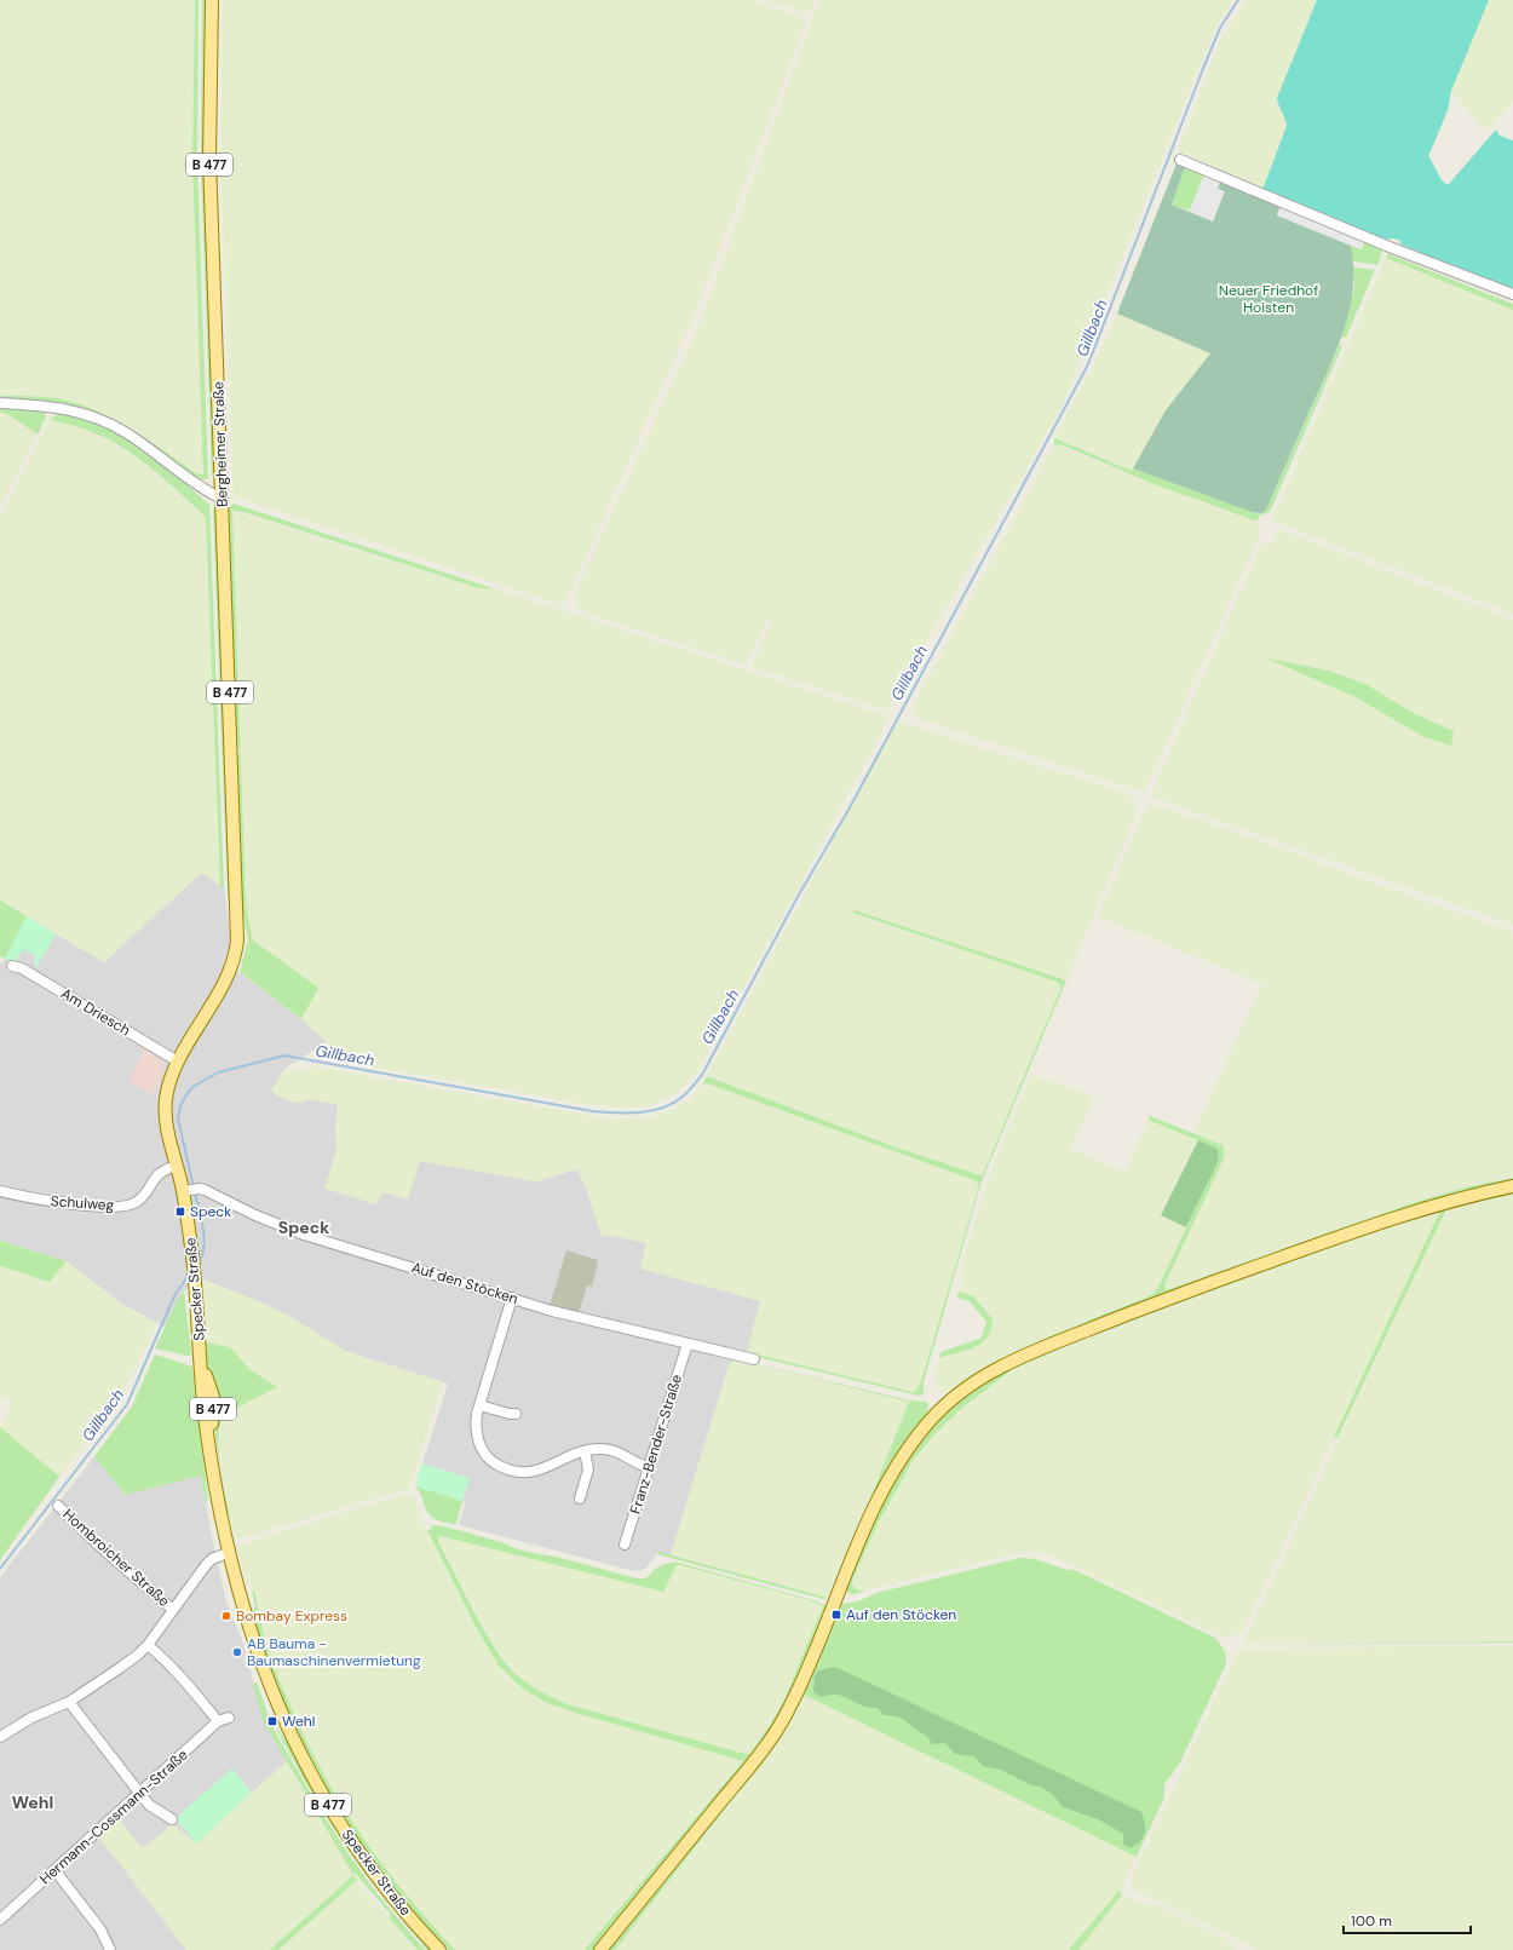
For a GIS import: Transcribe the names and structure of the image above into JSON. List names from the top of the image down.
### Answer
{
  "streets": {
    "main road": ["B 477", "Bergheimer Straße", "Specker Straße"],
    "street": [
      "Am Driesch",
      "Schulweg",
      "Auf den Stöcken",
      "Franz-Bender-Straße",
      "Hombroicher Straße",
      "Hermann-Cossmann-Straße"
    ]
  },
  "crossings": [
    ["Bergheimer Straße", "Specker Straße"],
    ["Am Driesch", "Specker Straße"],
    ["Schulweg", "Specker Straße"],
    ["Auf den Stöcken", "Specker Straße"],
    ["Auf den Stöcken", "Franz-Bender-Straße"]
  ],
  "districts": ["Speck", "Wehl"],
  "water": ["Gillbach"],
  "parks": ["Neuer Friedhof Hoisten"],
  "places": {
    "transit": ["Speck", "Auf den Stöcken", "Wehl"],
    "other": ["Bombay Express", "AB Bauma - Baumaschinenvermietung"]
  },
  "scale_bar": "100 m"
}
